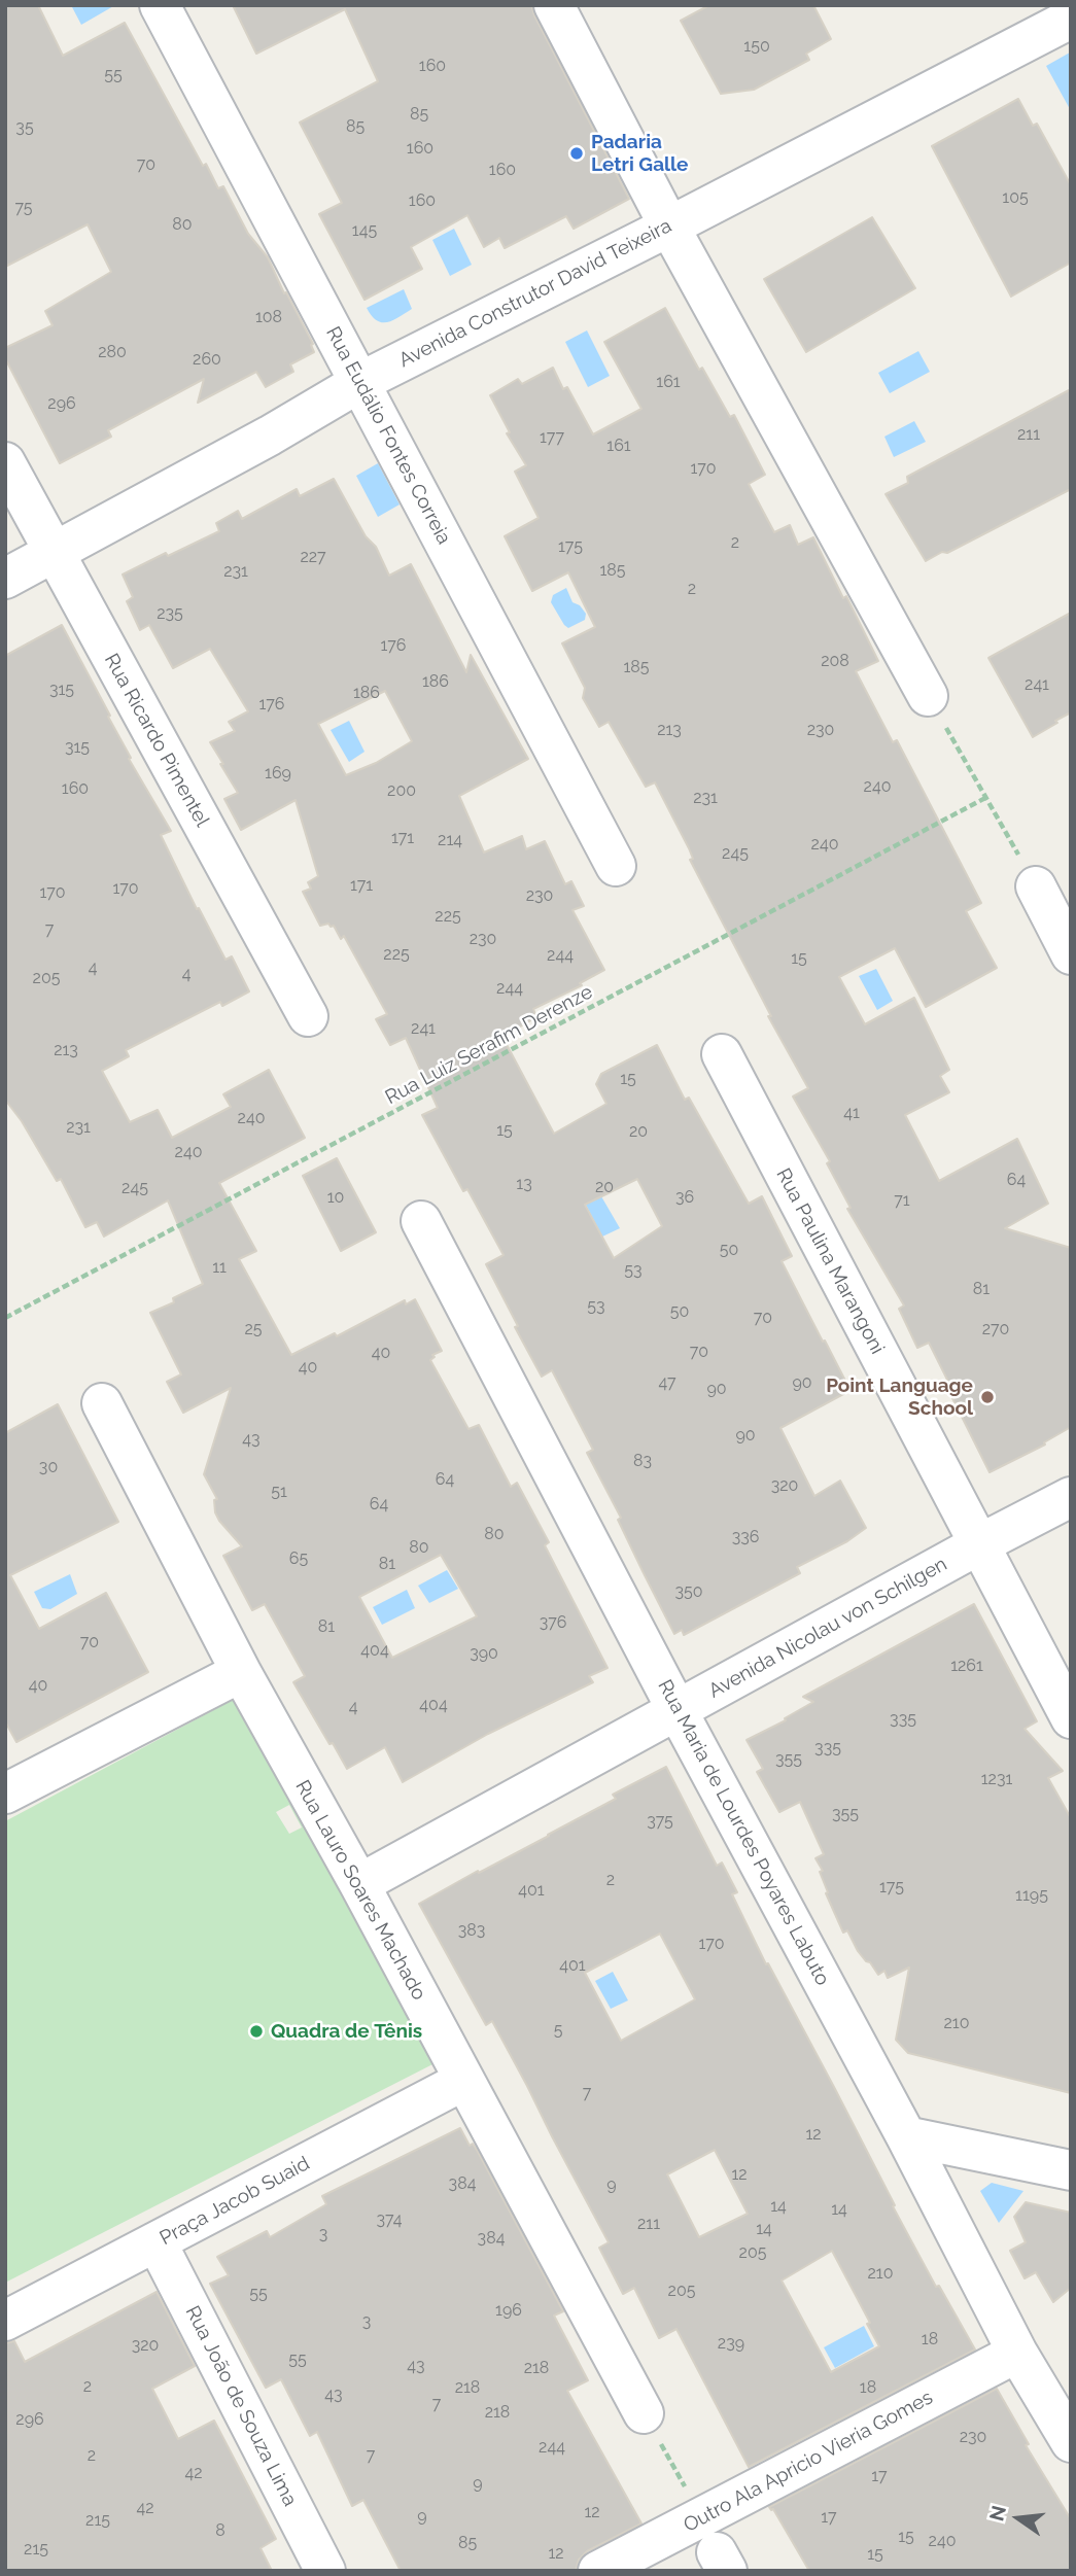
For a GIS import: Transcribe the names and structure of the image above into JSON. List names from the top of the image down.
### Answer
{
  "streets": {
    "street": [
      "Avenida Construtor David Teixeira",
      "Rua Eudálio Fontes Correia",
      "Rua Ricardo Pimentel",
      "Rua Paulina Marangoni",
      "Avenida Nicolau von Schilgen",
      "Rua Maria de Lourdes Poyares Labuto",
      "Rua Lauro Soares Machado",
      "Praça Jacob Suaid",
      "Rua João de Souza Lima",
      "Outro Ala Apricio Vieria Gomes"
    ],
    "path": ["Rua Luiz Serafim Derenze"]
  },
  "crossings": [
    ["Avenida Construtor David Teixeira", "Rua Eudálio Fontes Correia"],
    ["Avenida Construtor David Teixeira", "Rua Ricardo Pimentel"],
    ["Rua Paulina Marangoni", "Avenida Nicolau von Schilgen"],
    ["Avenida Nicolau von Schilgen", "Rua Maria de Lourdes Poyares Labuto"],
    ["Avenida Nicolau von Schilgen", "Rua Lauro Soares Machado"],
    ["Rua Maria de Lourdes Poyares Labuto", "Outro Ala Apricio Vieria Gomes"],
    ["Rua Lauro Soares Machado", "Praça Jacob Suaid"],
    ["Praça Jacob Suaid", "Rua João de Souza Lima"]
  ],
  "places": ["Padaria Letri Galle", "Point Language School", "Quadra de Tênis"],
  "house_numbers": [
    "150",
    "160",
    "55",
    "85",
    "85",
    "35",
    "160",
    "70",
    "160",
    "105",
    "160",
    "75",
    "80",
    "145",
    "108",
    "280",
    "260",
    "161",
    "296",
    "211",
    "177",
    "161",
    "170",
    "2",
    "175",
    "227",
    "185",
    "231",
    "2",
    "235",
    "176",
    "208",
    "185",
    "186",
    "241",
    "315",
    "186",
    "176",
    "213",
    "230",
    "315",
    "169",
    "240",
    "160",
    "200",
    "231",
    "171",
    "214",
    "240",
    "245",
    "171",
    "170",
    "170",
    "230",
    "225",
    "7",
    "230",
    "225",
    "244",
    "15",
    "4",
    "4",
    "205",
    "244",
    "241",
    "213",
    "15",
    "41",
    "240",
    "231",
    "15",
    "20",
    "240",
    "64",
    "13",
    "20",
    "245",
    "10",
    "36",
    "71",
    "50",
    "11",
    "53",
    "81",
    "53",
    "50",
    "70",
    "25",
    "270",
    "70",
    "40",
    "40",
    "47",
    "90",
    "90",
    "90",
    "43",
    "83",
    "30",
    "64",
    "320",
    "51",
    "64",
    "80",
    "336",
    "80",
    "65",
    "81",
    "350",
    "376",
    "81",
    "70",
    "404",
    "390",
    "1261",
    "40",
    "404",
    "4",
    "335",
    "335",
    "355",
    "1231",
    "355",
    "375",
    "2",
    "175",
    "401",
    "1195",
    "383",
    "170",
    "401",
    "210",
    "5",
    "7",
    "12",
    "12",
    "384",
    "9",
    "14",
    "14",
    "374",
    "211",
    "14",
    "3",
    "384",
    "205",
    "210",
    "205",
    "55",
    "196",
    "3",
    "18",
    "239",
    "320",
    "55",
    "43",
    "218",
    "2",
    "218",
    "18",
    "43",
    "7",
    "218",
    "296",
    "230",
    "244",
    "2",
    "7",
    "42",
    "17",
    "9",
    "42",
    "12",
    "9",
    "17",
    "215",
    "8",
    "15",
    "240",
    "85",
    "215",
    "12",
    "15"
  ],
  "north": "left"
}
